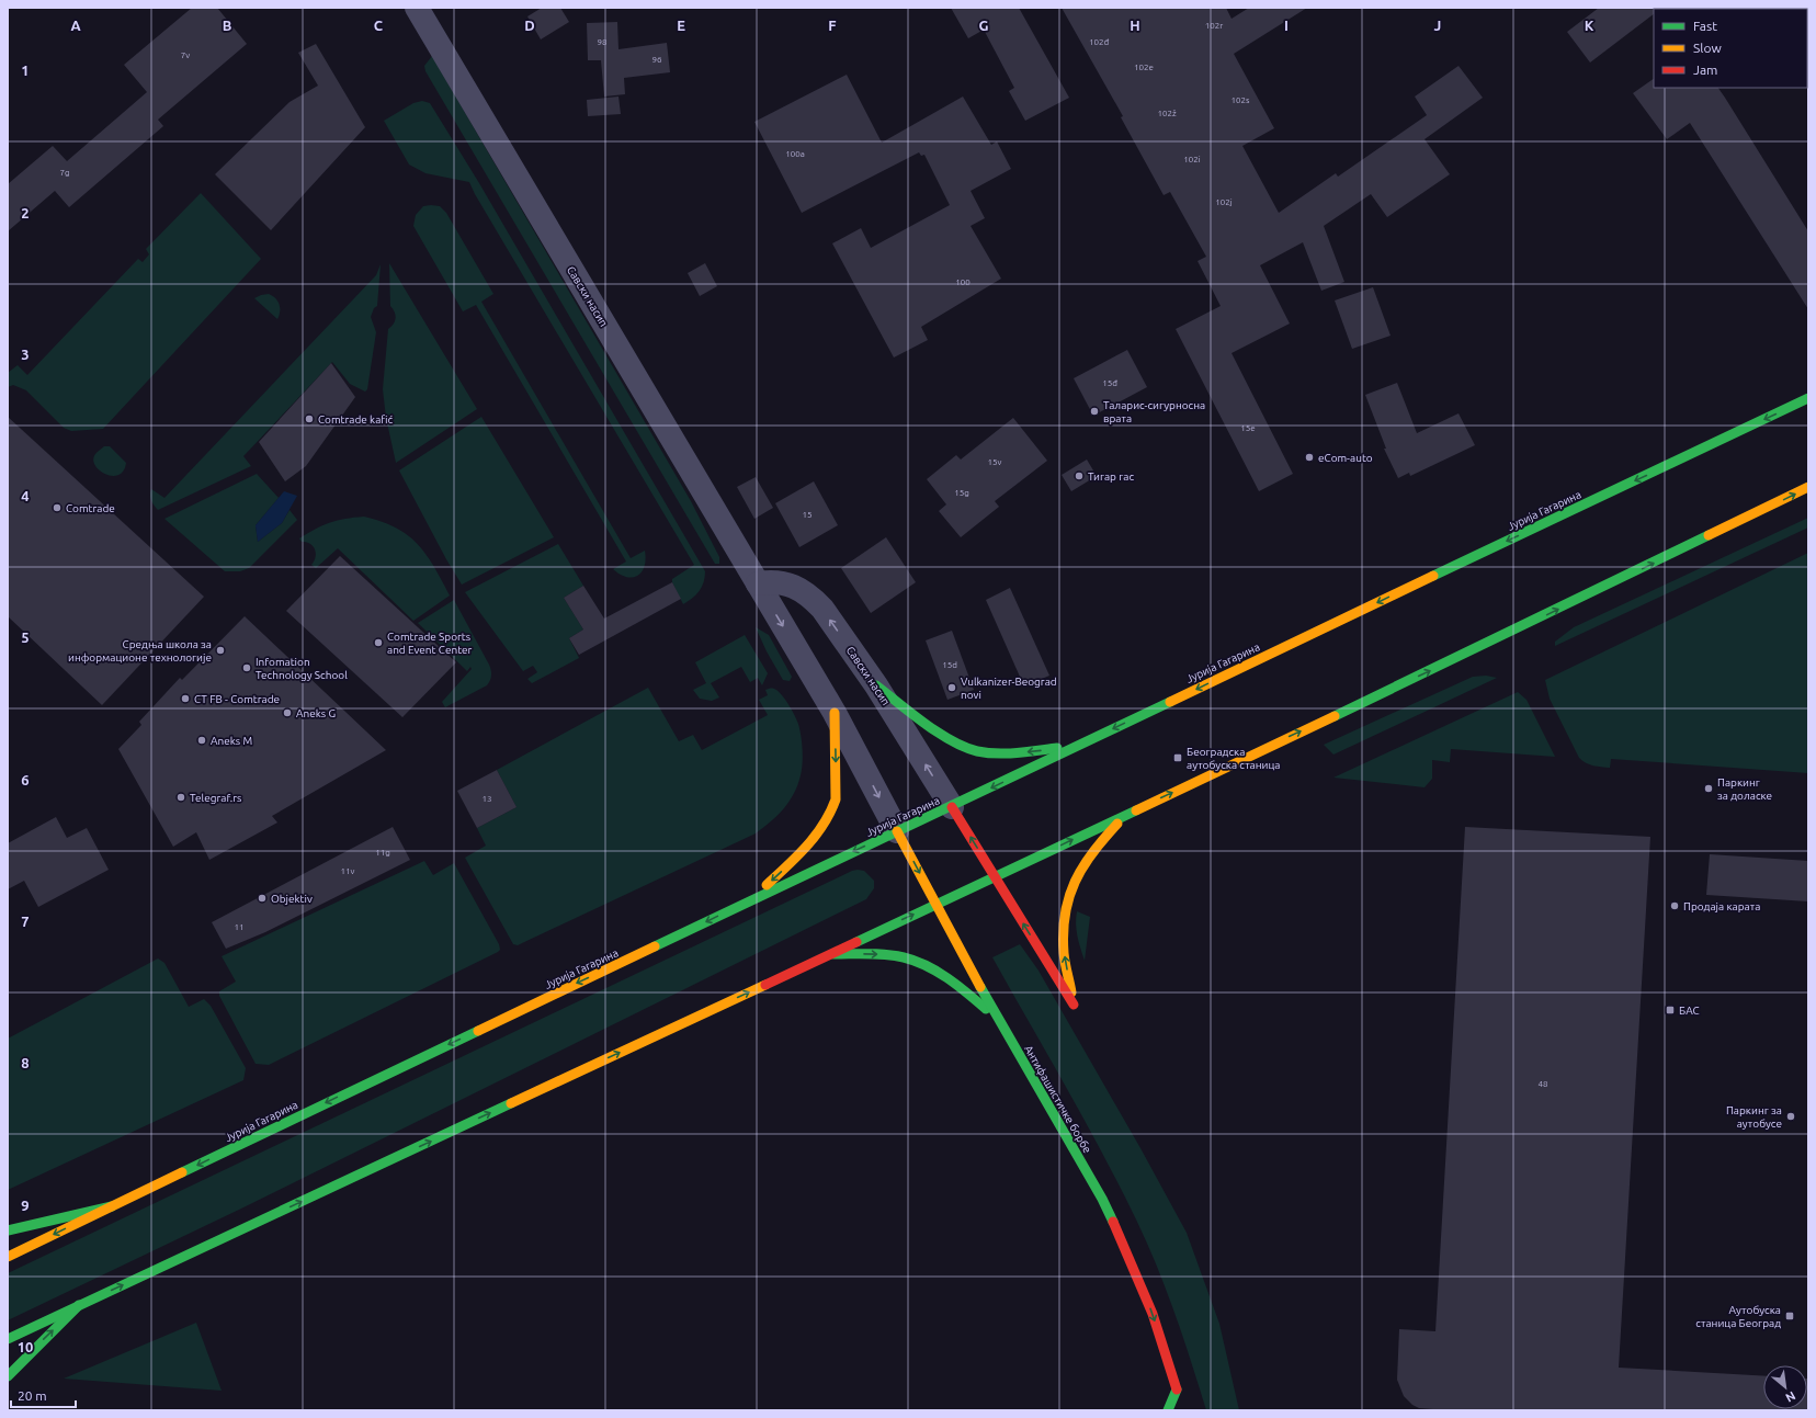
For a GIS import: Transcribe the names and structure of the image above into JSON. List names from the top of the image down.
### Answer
{
  "streets": {
    "main road": ["Јурија Гагарина", "Антифашистичке борбе"],
    "street": ["Савски насип"]
  },
  "crossings": [
    ["Савски насип", "Јурија Гагарина"],
    ["Савски насип", "Антифашистичке борбе"],
    ["Јурија Гагарина", "Антифашистичке борбе"]
  ],
  "one_way": ["Антифашистичке борбе"],
  "places": {
    "other": [
      "Таларис-сигурносна врата",
      "Comtrade kafić",
      "eCom-auto",
      "Тигар гас",
      "Comtrade",
      "Comtrade Sports and Event Center",
      "Средња школа за информационе технологије",
      "Infomation Technology School",
      "Vulkanizer-Beograd novi",
      "CT FB - Comtrade",
      "Aneks G",
      "Aneks M",
      "Паркинг за доласке",
      "Telegraf.rs",
      "Objektiv",
      "Продаја карата",
      "Паркинг за аутобусе"
    ],
    "transit": ["Београдска аутобуска станица", "БАС", "Аутобуска станица Београд"]
  },
  "house_numbers": [
    "102r",
    "98",
    "102đ",
    "7v",
    "96",
    "102e",
    "102s",
    "102ž",
    "100a",
    "102i",
    "7g",
    "102j",
    "100",
    "15đ",
    "15e",
    "15v",
    "15g",
    "15",
    "15d",
    "13",
    "11g",
    "11v",
    "11",
    "48"
  ],
  "legend": ["Fast", "Slow", "Jam"],
  "scale_bar": "20 m",
  "north": "bottom right",
  "grid": {
    "columns": [
      "A",
      "B",
      "C",
      "D",
      "E",
      "F",
      "G",
      "H",
      "I",
      "J",
      "K"
    ],
    "rows": [
      "1",
      "2",
      "3",
      "4",
      "5",
      "6",
      "7",
      "8",
      "9",
      "10"
    ]
  }
}
